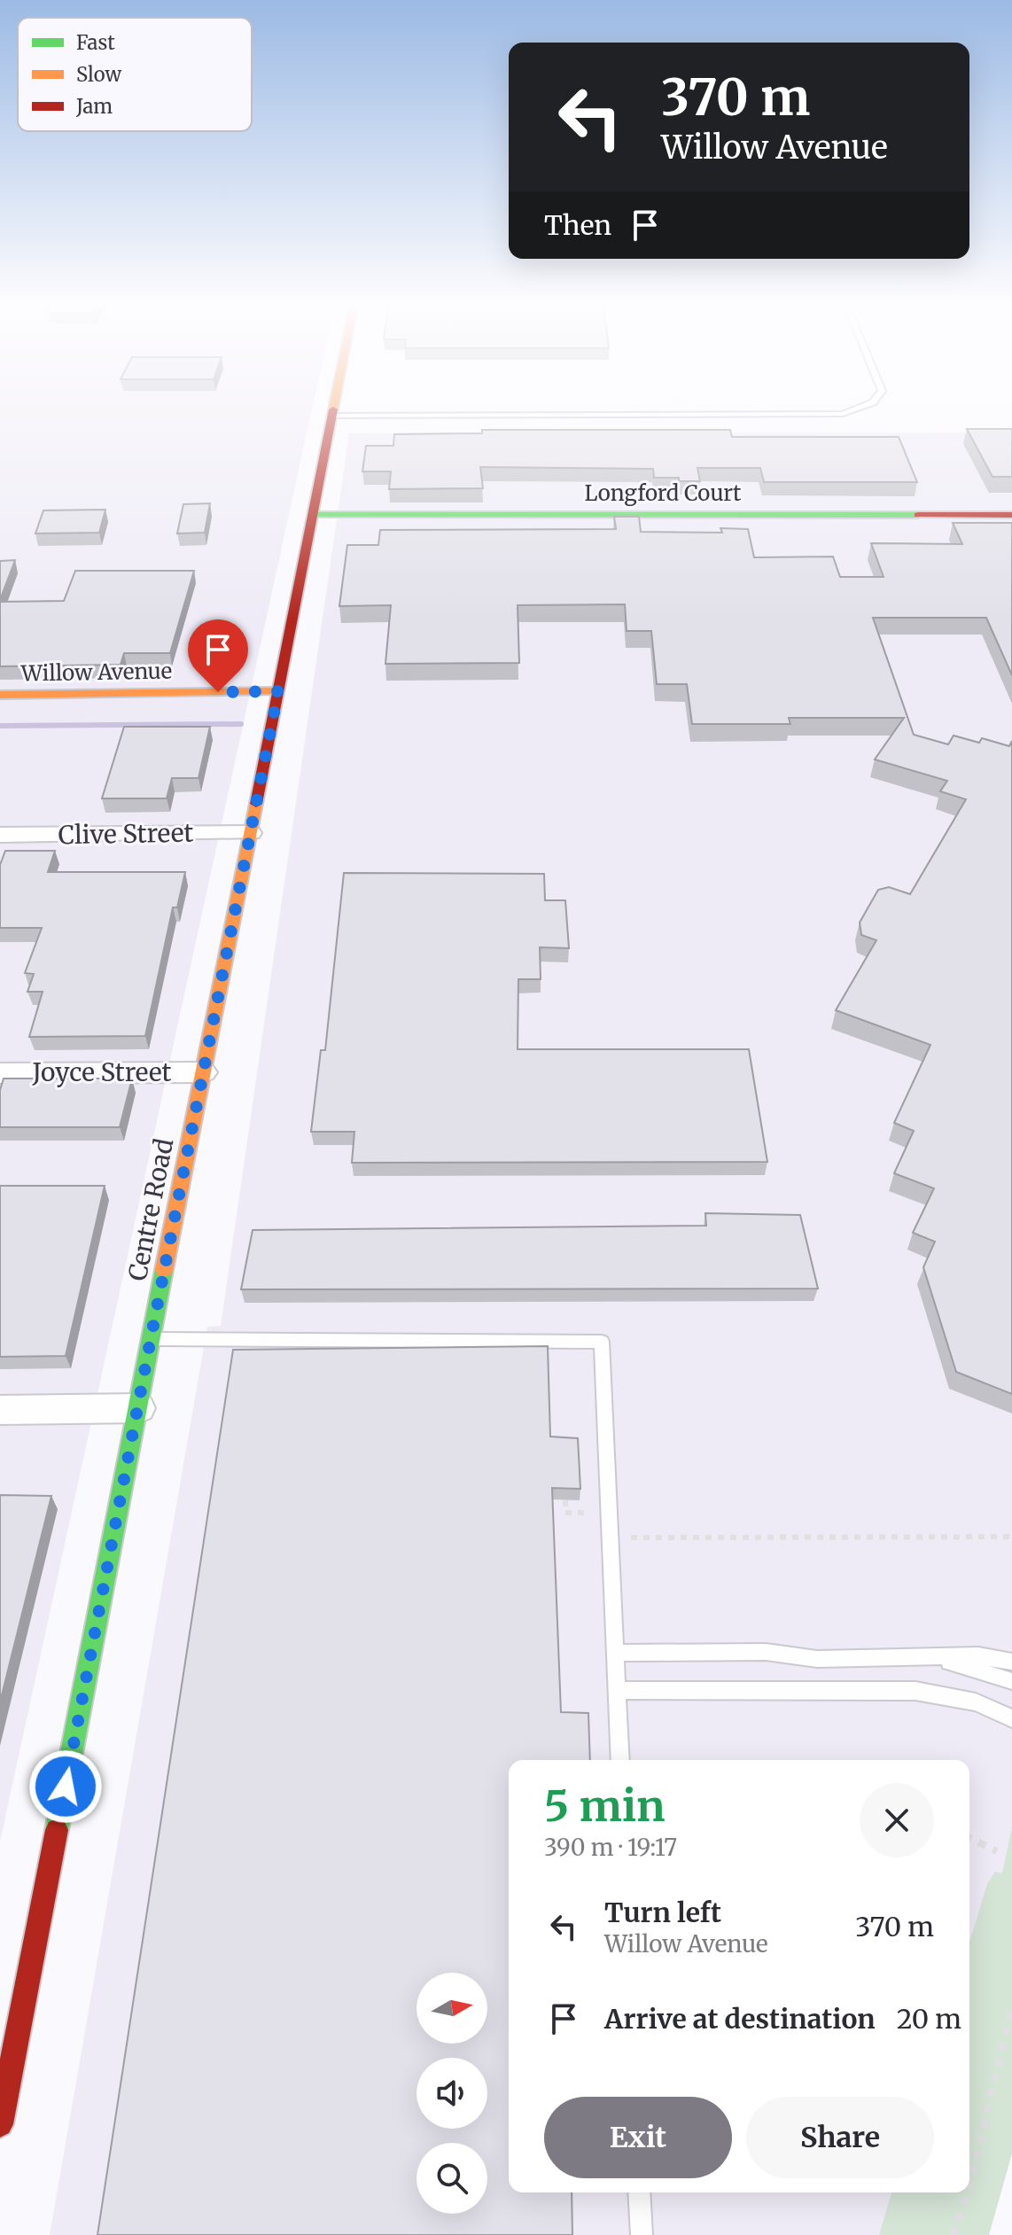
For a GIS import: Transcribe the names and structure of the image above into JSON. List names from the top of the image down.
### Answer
{
  "streets": {
    "main road": ["Longford Court", "Willow Avenue", "Centre Road"],
    "street": ["Clive Street", "Joyce Street"]
  },
  "crossings": [
    ["Longford Court", "Centre Road"],
    ["Willow Avenue", "Centre Road"],
    ["Clive Street", "Centre Road"],
    ["Joyce Street", "Centre Road"]
  ],
  "legend": ["Fast", "Slow", "Jam"],
  "north": "right",
  "page": {
    "turn": ["370 m", "Willow Avenue"],
    "then": "Then",
    "heading": ["5 min", "390 m · 19:17"],
    "list": [
      {
        "name": "Turn left",
        "note": "Willow Avenue",
        "value": "370 m"
      },
      {
        "name": "Arrive at destination",
        "value": "20 m"
      }
    ],
    "buttons": ["Exit", "Share"]
  }
}
